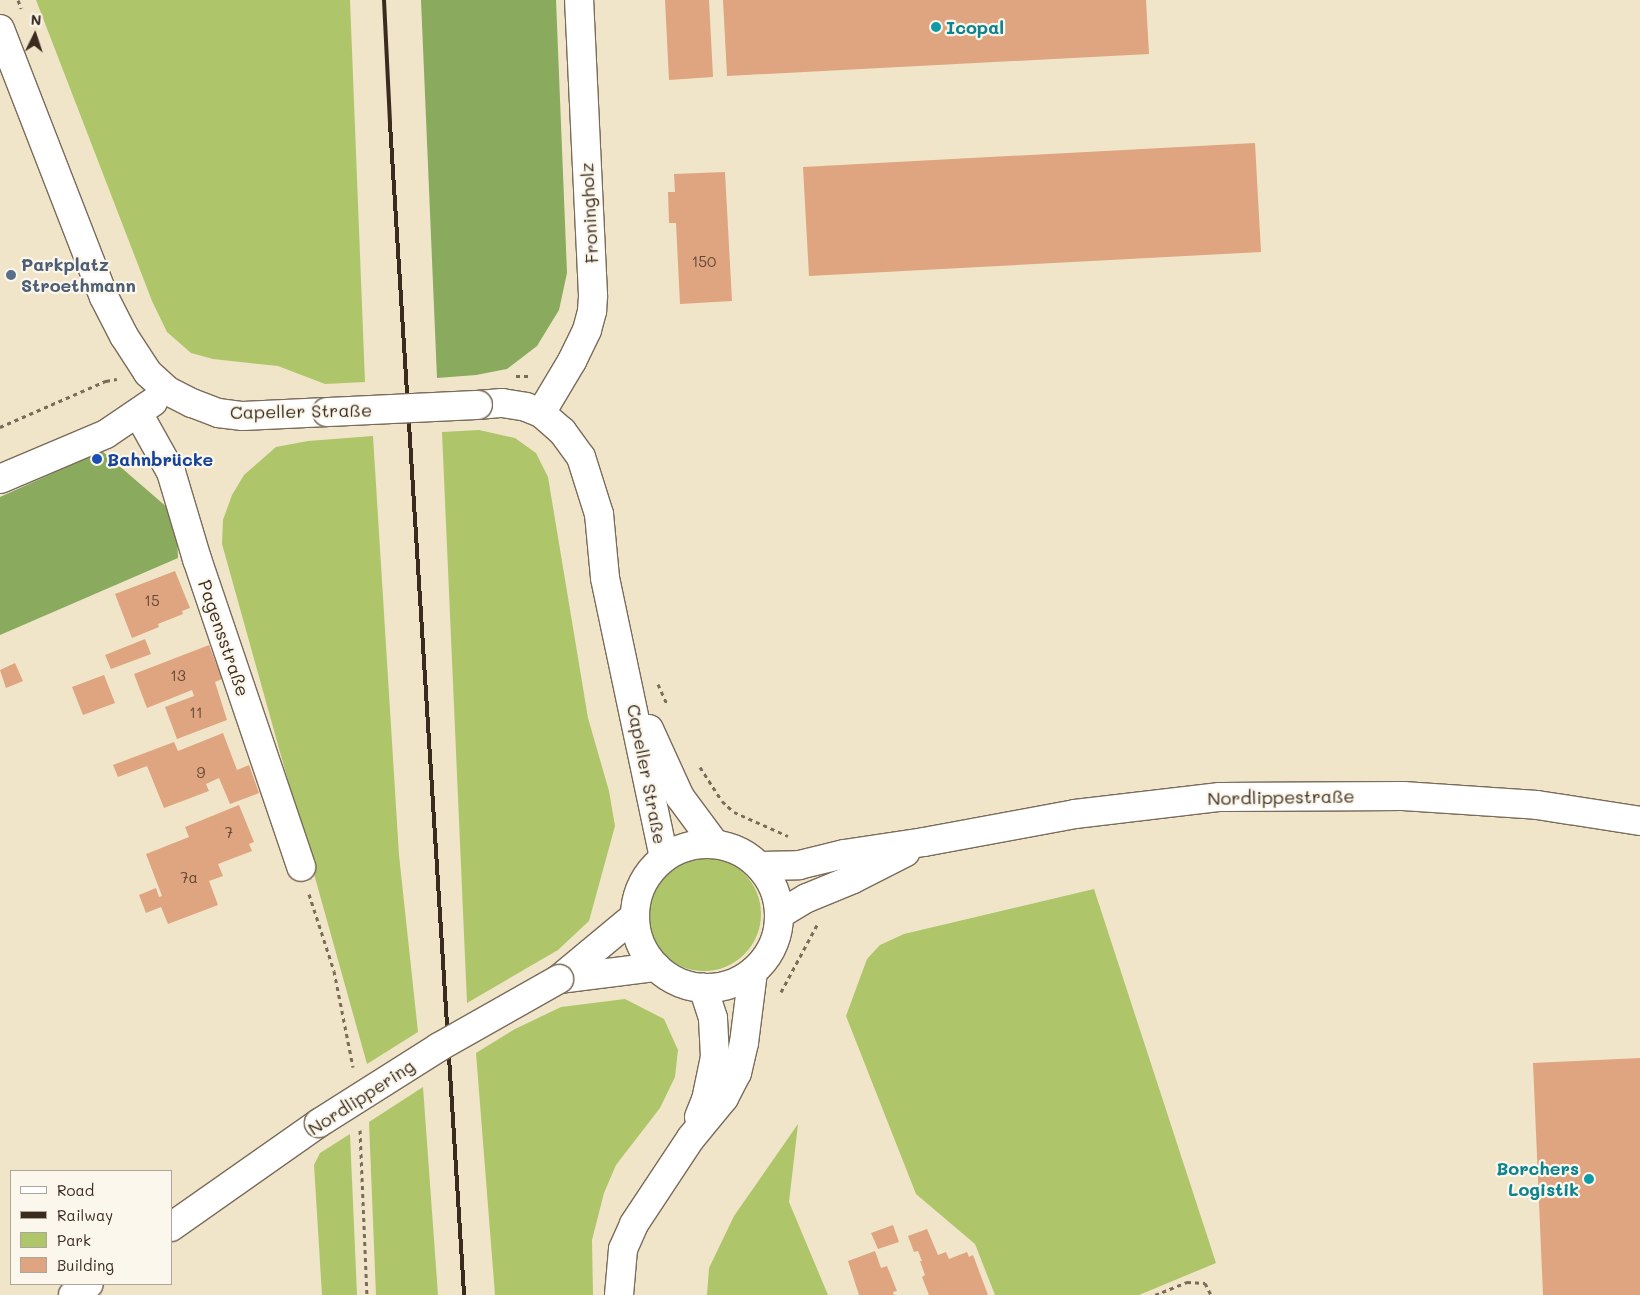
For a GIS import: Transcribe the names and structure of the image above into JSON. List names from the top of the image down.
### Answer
{
  "streets": {
    "street": [
      "Froningholz",
      "Capeller Straße",
      "Pagensstraße",
      "Nordlippestraße",
      "Nordlippering"
    ]
  },
  "crossings": [
    ["Froningholz", "Capeller Straße"],
    ["Capeller Straße", "Nordlippestraße"],
    ["Capeller Straße", "Nordlippering"],
    ["Nordlippestraße", "Nordlippering"]
  ],
  "places": [
    "Icopal",
    "Parkplatz Stroethmann",
    "Bahnbrücke",
    "Borchers Logistik"
  ],
  "house_numbers": [
    "150",
    "15",
    "13",
    "11",
    "9",
    "7",
    "7a"
  ],
  "legend": [
    "Road",
    "Railway",
    "Park",
    "Building"
  ],
  "north": "top"
}
